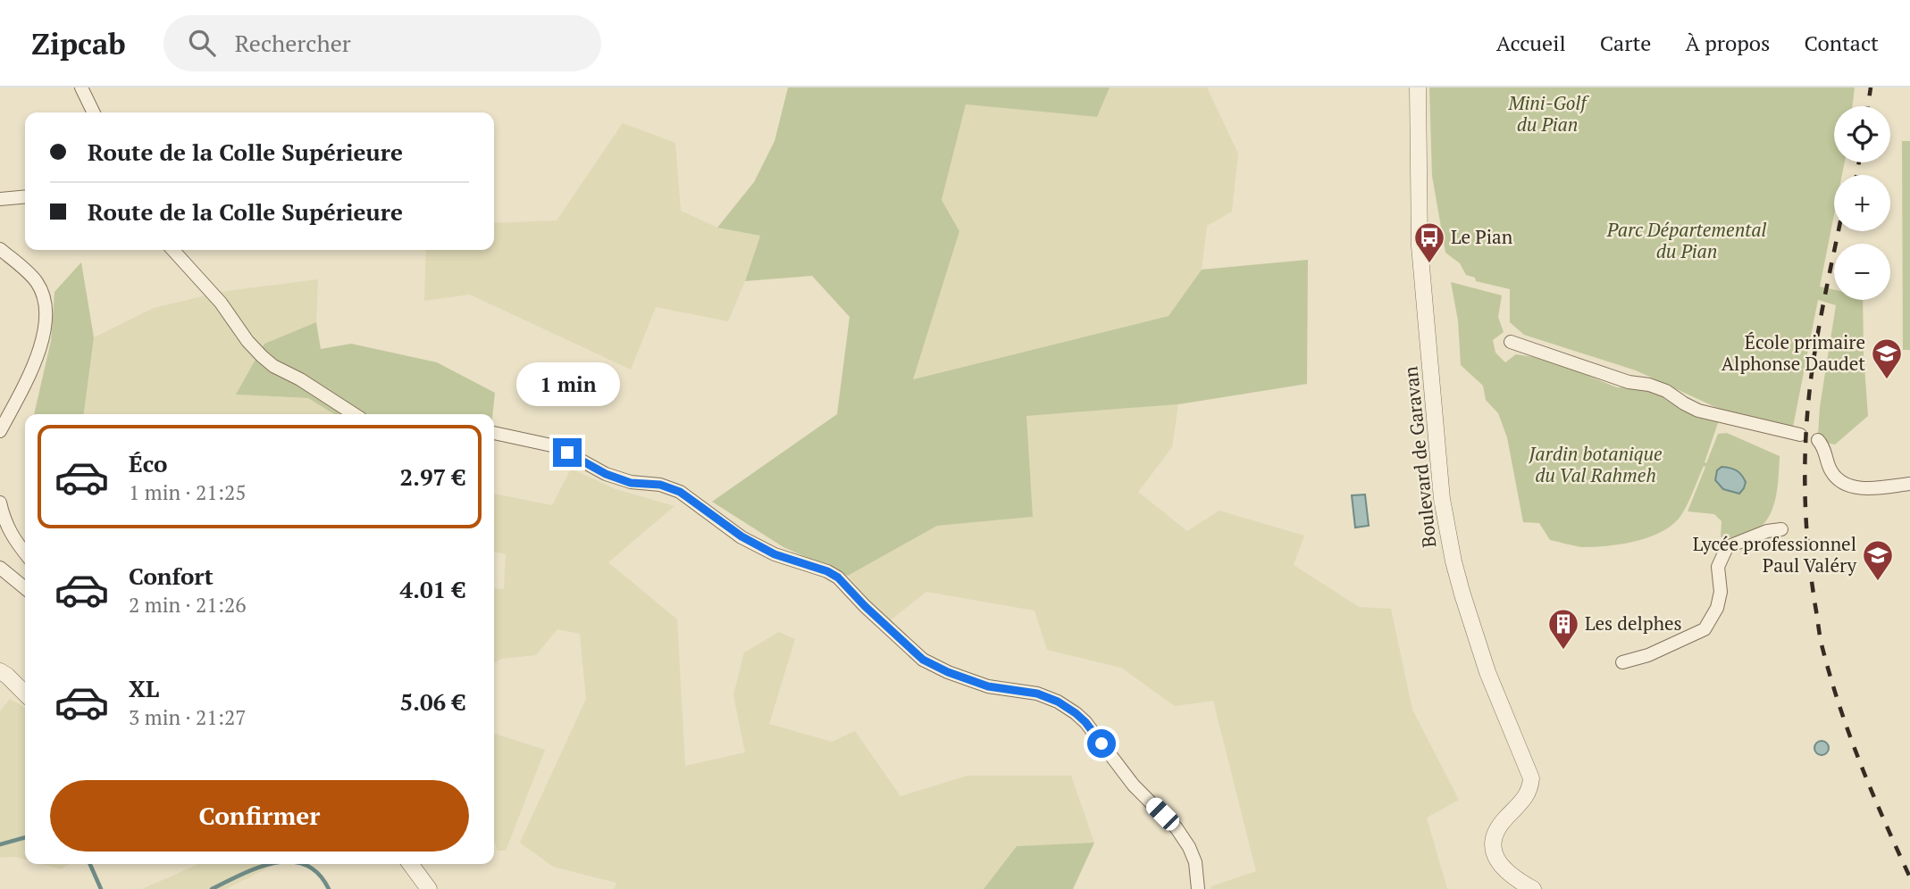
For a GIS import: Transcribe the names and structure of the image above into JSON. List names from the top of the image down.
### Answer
{
  "streets": {
    "street": ["Boulevard de Garavan"]
  },
  "parks": ["Mini-Golf du Pian", "Parc Départemental du Pian", "Jardin botanique du Val Rahmeh"],
  "places": {
    "bus stop": ["Le Pian"],
    "school or university": ["École primaire Alphonse Daudet", "Lycée professionnel Paul Valéry"],
    "building": ["Les delphes"]
  },
  "page": {
    "header": "Zipcab",
    "search": "Rechercher",
    "nav": [
      "Accueil",
      "Carte",
      "À propos",
      "Contact"
    ],
    "map_buttons": ["+", "−"],
    "banner": ["Route de la Colle Supérieure", "Route de la Colle Supérieure"],
    "bubble": "1 min",
    "list": [
      {
        "name": "Éco",
        "note": "1 min · 21:25",
        "value": "2.97 €"
      },
      {
        "name": "Confort",
        "note": "2 min · 21:26",
        "value": "4.01 €"
      },
      {
        "name": "XL",
        "note": "3 min · 21:27",
        "value": "5.06 €"
      }
    ],
    "buttons": "Confirmer"
  }
}
